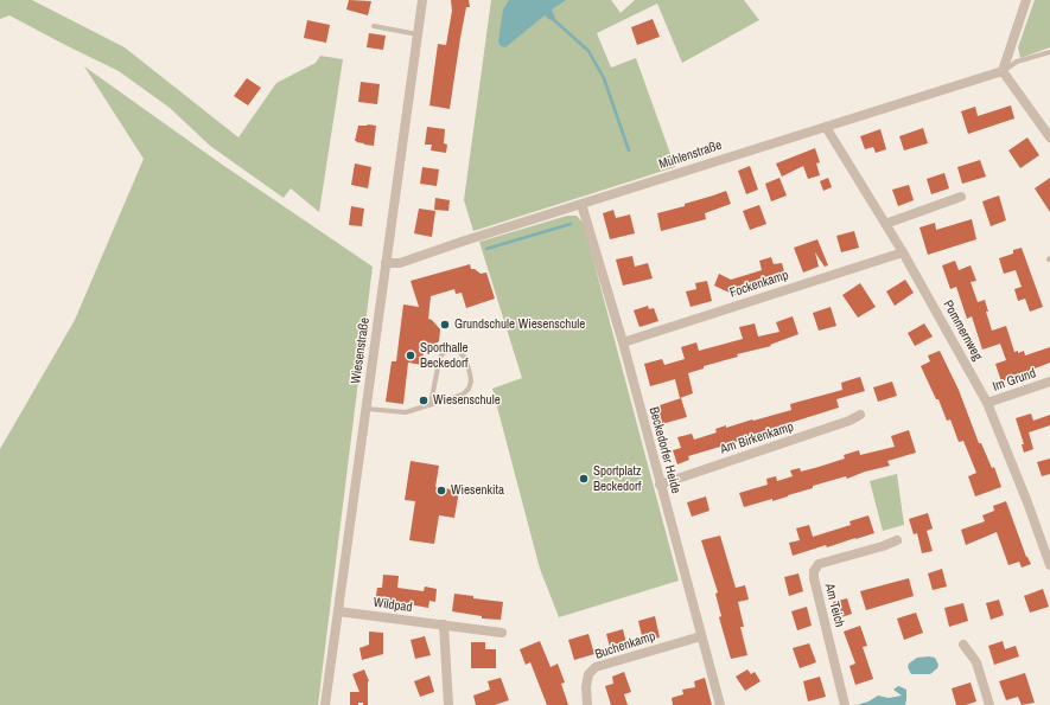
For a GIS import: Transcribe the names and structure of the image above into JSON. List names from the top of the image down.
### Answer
{
  "streets": {
    "street": [
      "Mühlenstraße",
      "Fockenkamp",
      "Pommernweg",
      "Wiesenstraße",
      "Im Grund",
      "Am Birkenkamp",
      "Beckedorfer Heide",
      "Wildpad",
      "Am Teich",
      "Buchenkamp"
    ]
  },
  "crossings": [
    ["Mühlenstraße", "Pommernweg"],
    ["Mühlenstraße", "Wiesenstraße"],
    ["Mühlenstraße", "Beckedorfer Heide"],
    ["Fockenkamp", "Pommernweg"],
    ["Fockenkamp", "Beckedorfer Heide"],
    ["Pommernweg", "Im Grund"],
    ["Wiesenstraße", "Wildpad"],
    ["Am Birkenkamp", "Beckedorfer Heide"],
    ["Beckedorfer Heide", "Buchenkamp"]
  ],
  "places": [
    "Grundschule Wiesenschule",
    "Sporthalle Beckedorf",
    "Wiesenschule",
    "Sportplatz Beckedorf",
    "Wiesenkita"
  ]
}
